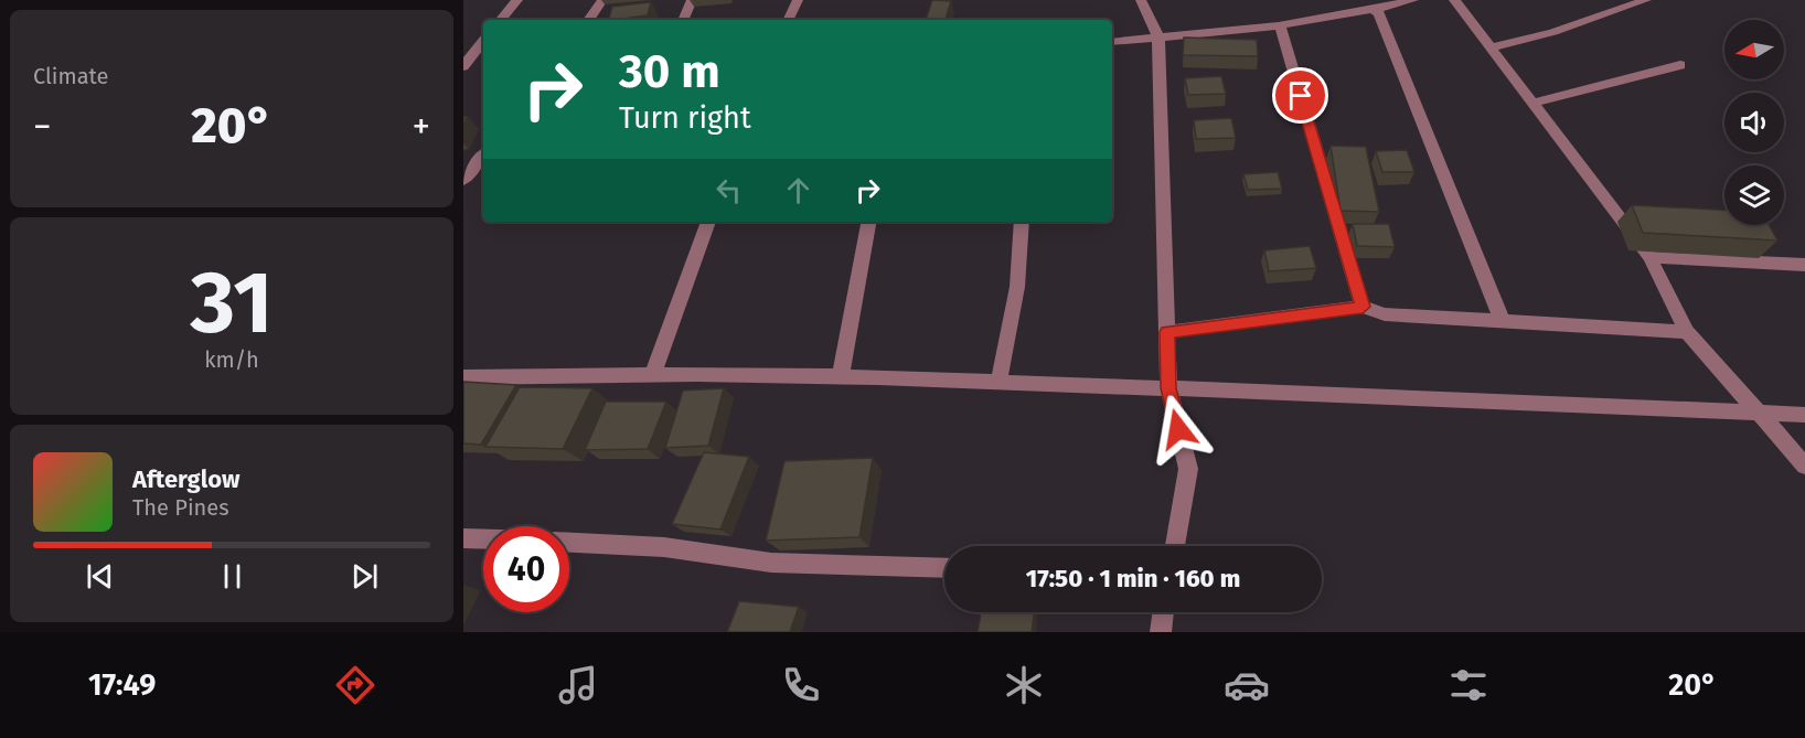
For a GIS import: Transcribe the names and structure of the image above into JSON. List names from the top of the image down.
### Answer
{
  "north": "left",
  "page": {
    "tile": [
      "Climate",
      ["31", "km/h"]
    ],
    "turn": ["30 m", "Turn right"],
    "heat": ["−", "20°", "+"],
    "song": ["Afterglow", "The Pines"],
    "limit": "40",
    "trip": "17:50 · 1 min · 160 m",
    "tabs": ["17:49", "20°"]
  }
}
